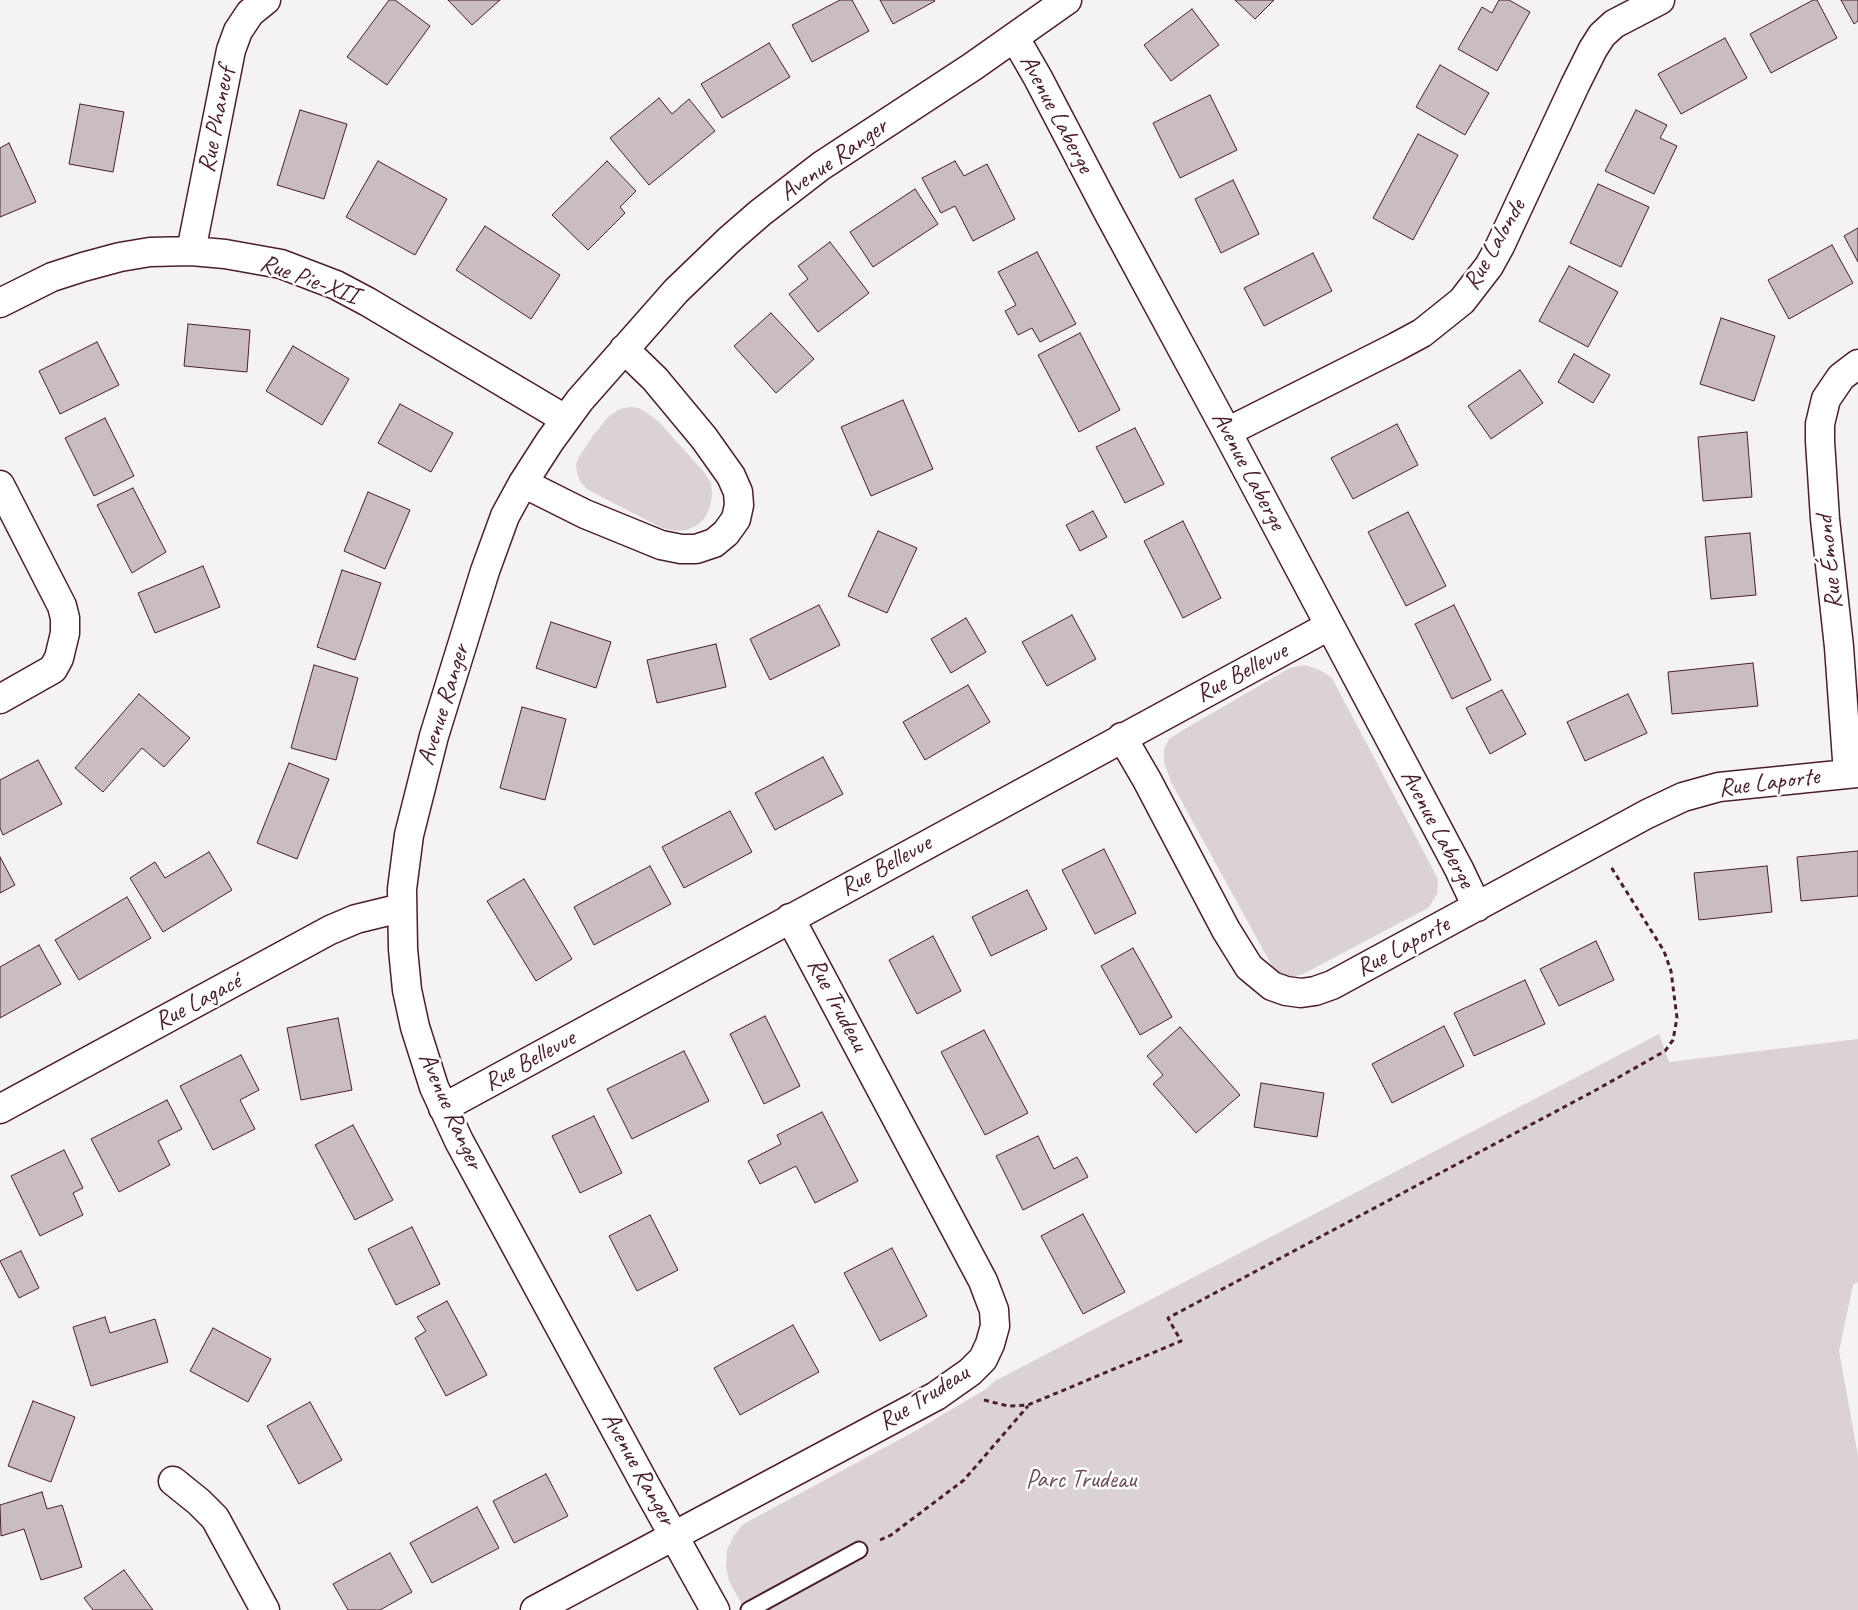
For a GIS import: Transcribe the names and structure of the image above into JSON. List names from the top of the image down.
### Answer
{
  "streets": {
    "street": [
      "Avenue Laberge",
      "Rue Phaneuf",
      "Avenue Ranger",
      "Rue Lalonde",
      "Rue Pie-XII",
      "Rue Émond",
      "Rue Bellevue",
      "Rue Laporte",
      "Rue Lagacé",
      "Rue Trudeau"
    ]
  },
  "crossings": [
    ["Avenue Laberge", "Avenue Ranger"],
    ["Avenue Laberge", "Rue Lalonde"],
    ["Avenue Laberge", "Rue Bellevue"],
    ["Avenue Laberge", "Rue Laporte"],
    ["Rue Phaneuf", "Rue Pie-XII"],
    ["Avenue Ranger", "Rue Pie-XII"],
    ["Avenue Ranger", "Rue Bellevue"],
    ["Avenue Ranger", "Rue Lagacé"],
    ["Avenue Ranger", "Rue Trudeau"],
    ["Rue Émond", "Rue Laporte"],
    ["Rue Bellevue", "Rue Laporte"],
    ["Rue Bellevue", "Rue Trudeau"]
  ],
  "parks": ["Parc Trudeau"]
}
